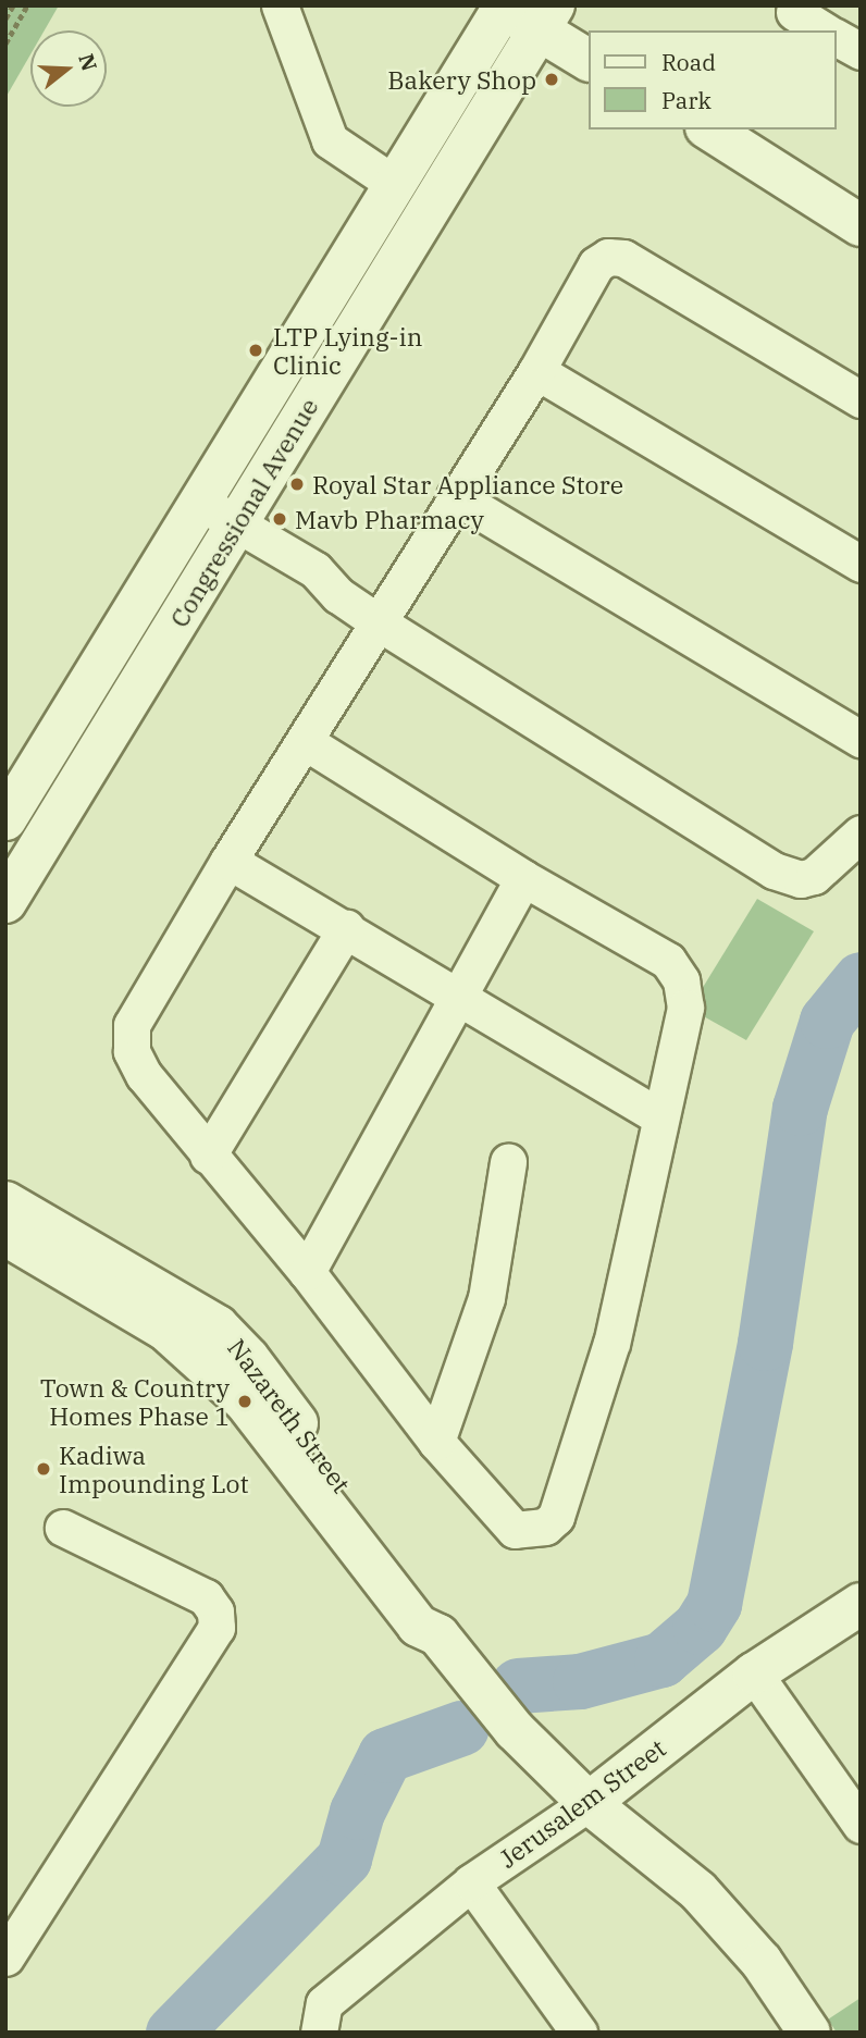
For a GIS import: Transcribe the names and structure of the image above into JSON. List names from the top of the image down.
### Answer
{
  "streets": {
    "street": ["Congressional Avenue", "Nazareth Street", "Jerusalem Street"]
  },
  "crossings": [
    ["Nazareth Street", "Jerusalem Street"]
  ],
  "places": [
    "Bakery Shop",
    "LTP Lying-in Clinic",
    "Royal Star Appliance Store",
    "Mavb Pharmacy",
    "Town & Country Homes Phase 1",
    "Kadiwa Impounding Lot"
  ],
  "legend": ["Road", "Park"],
  "north": "right"
}
